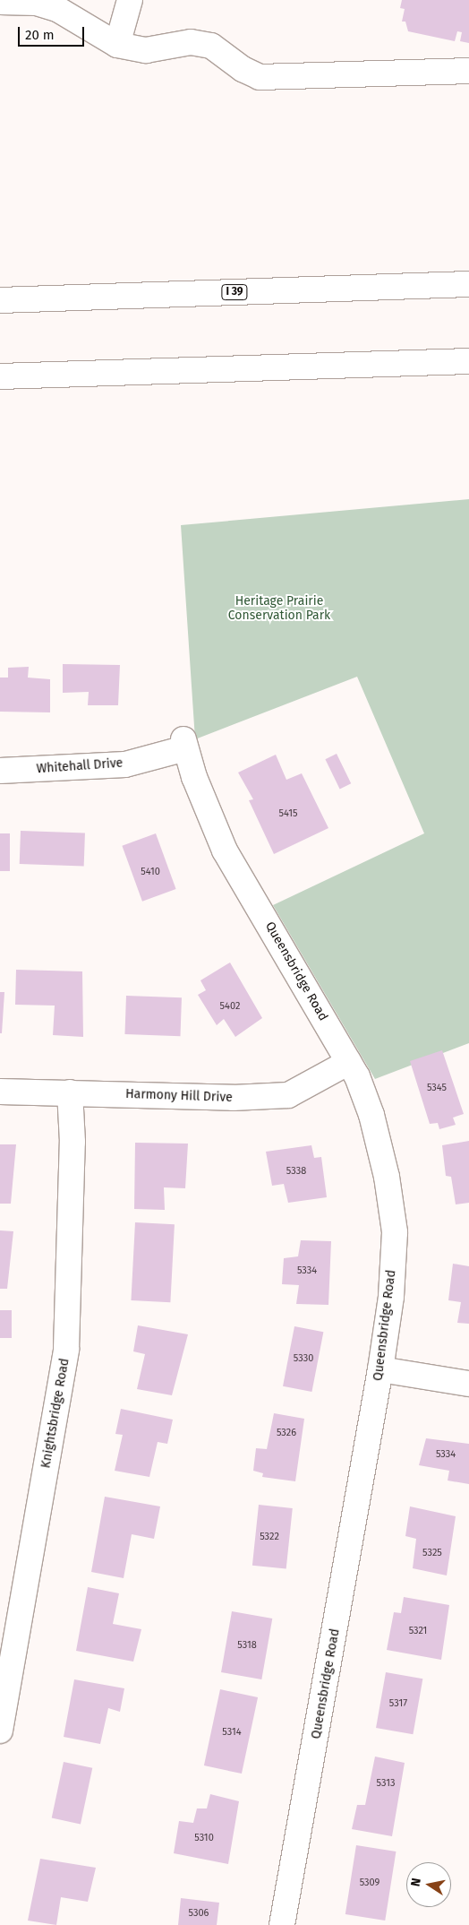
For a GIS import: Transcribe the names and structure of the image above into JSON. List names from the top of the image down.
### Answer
{
  "streets": {
    "main road": [
      "I 39",
      "Whitehall Drive",
      "Queensbridge Road",
      "Harmony Hill Drive",
      "Knightsbridge Road"
    ]
  },
  "crossings": [
    ["Whitehall Drive", "Queensbridge Road"],
    ["Queensbridge Road", "Harmony Hill Drive"],
    ["Harmony Hill Drive", "Knightsbridge Road"]
  ],
  "parks": ["Heritage Prairie Conservation Park"],
  "house_numbers": [
    "5415",
    "5410",
    "5402",
    "5345",
    "5338",
    "5334",
    "5330",
    "5326",
    "5334",
    "5322",
    "5325",
    "5321",
    "5318",
    "5317",
    "5314",
    "5313",
    "5310",
    "5309",
    "5306"
  ],
  "scale_bar": "20 m",
  "north": "left"
}
